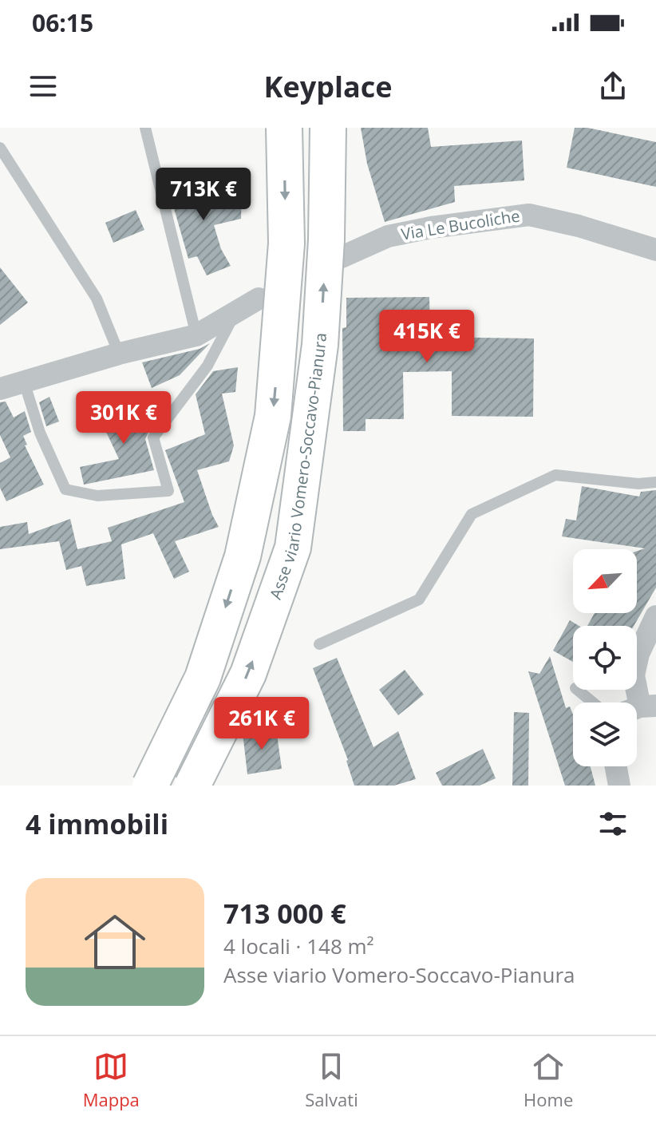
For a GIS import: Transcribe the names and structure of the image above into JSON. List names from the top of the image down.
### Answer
{
  "streets": {
    "highway": ["Asse viario Vomero-Soccavo-Pianura"],
    "street": ["Via Le Bucoliche"]
  },
  "north": "bottom left",
  "page": {
    "status": "06:15",
    "header": "Keyplace",
    "price": [
      "713K €",
      "415K €",
      "301K €",
      "261K €"
    ],
    "heading": "4 immobili",
    "list": [
      {
        "name": "713 000 €",
        "note": "4 locali · 148 m² · Asse viario Vomero-Soccavo-Pianura"
      }
    ],
    "tabs": ["Mappa", "Salvati", "Home"]
  }
}
